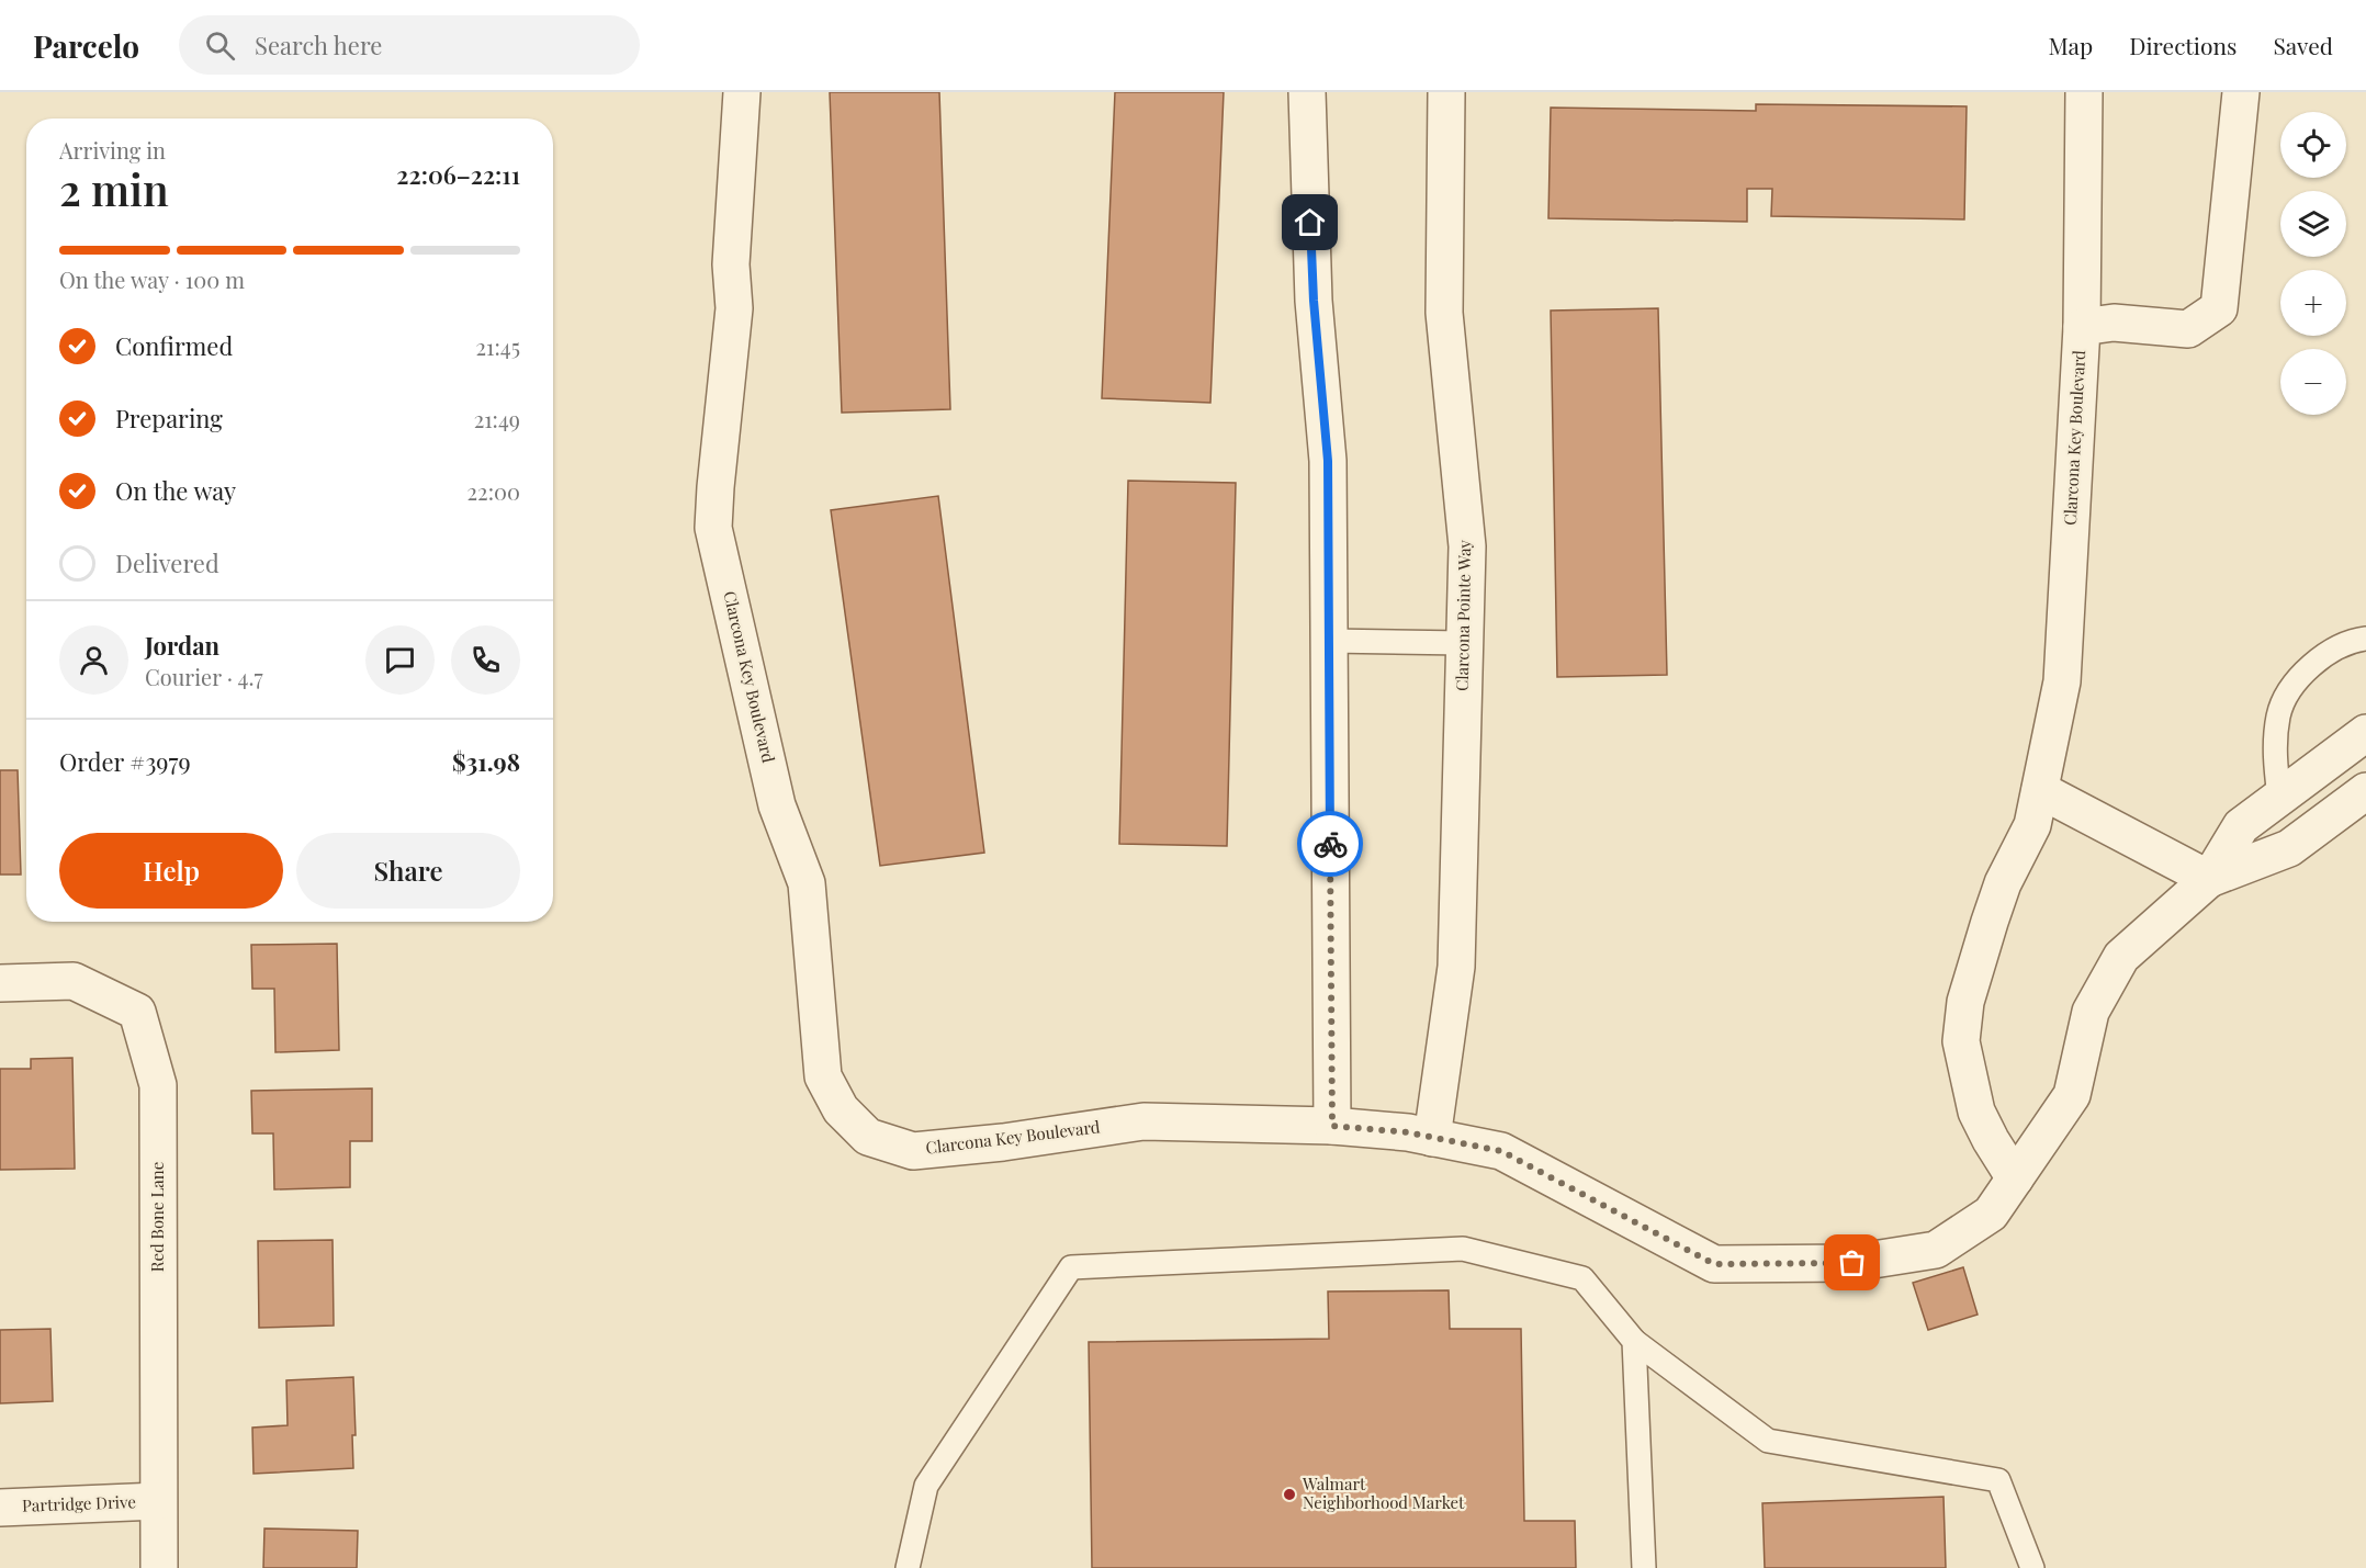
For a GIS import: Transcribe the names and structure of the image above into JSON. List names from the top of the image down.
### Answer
{
  "streets": {
    "street": [
      "Clarcona Key Boulevard",
      "Clarcona Pointe Way",
      "Red Bone Lane",
      "Partridge Drive"
    ]
  },
  "crossings": [
    ["Clarcona Key Boulevard", "Clarcona Pointe Way"],
    ["Red Bone Lane", "Partridge Drive"]
  ],
  "places": ["Walmart Neighborhood Market"],
  "page": {
    "header": "Parcelo",
    "search": "Search here",
    "nav": ["Map", "Directions", "Saved"],
    "map_buttons": ["+", "−"],
    "heading": ["2 min", "Arriving in", "22:06–22:11"],
    "panel": [
      "Jordan",
      "Courier · 4.7",
      "Order #3979",
      "$31.98"
    ],
    "bar": "On the way · 100 m",
    "list": [
      ["Confirmed", "21:45"],
      ["Preparing", "21:49"],
      ["On the way", "22:00"],
      "Delivered"
    ],
    "buttons": ["Help", "Share"]
  }
}
